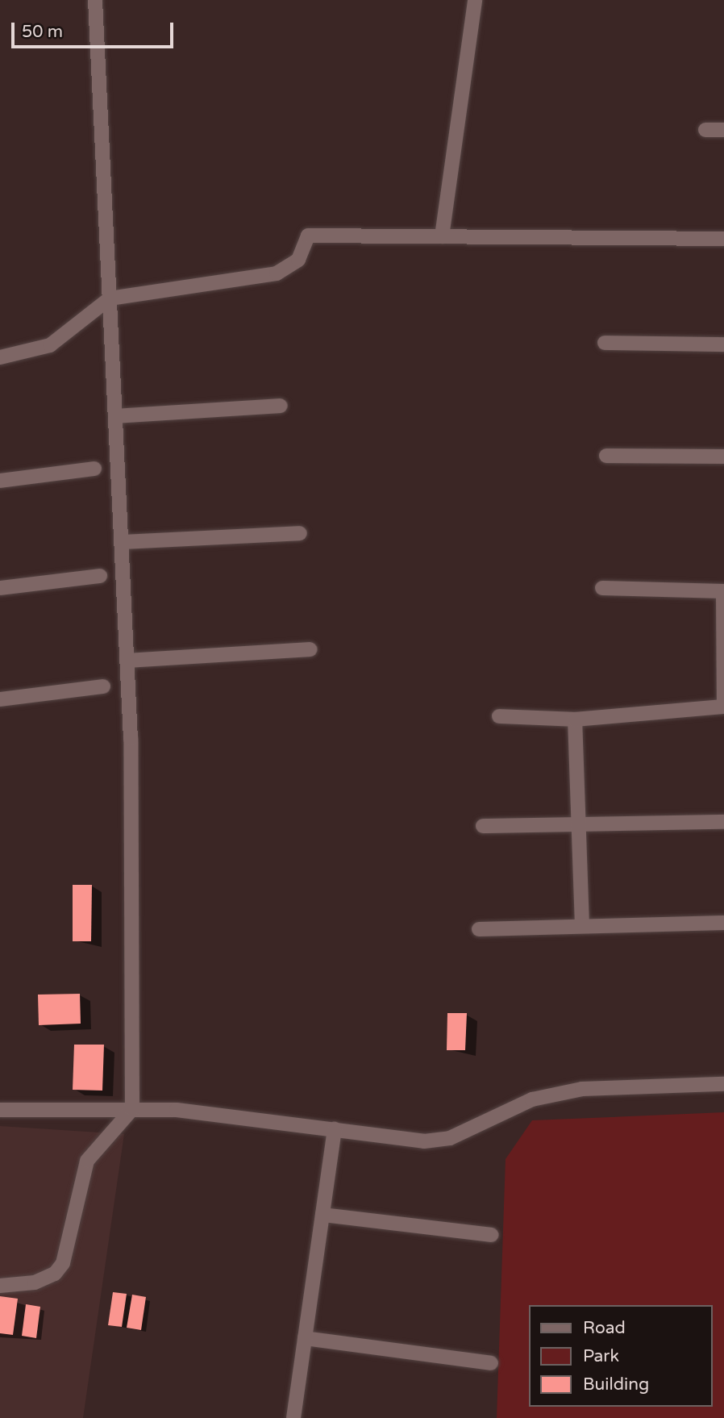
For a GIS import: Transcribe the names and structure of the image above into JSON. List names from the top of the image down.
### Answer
{
  "legend": ["Road", "Park", "Building"],
  "scale_bar": "50 m"
}
